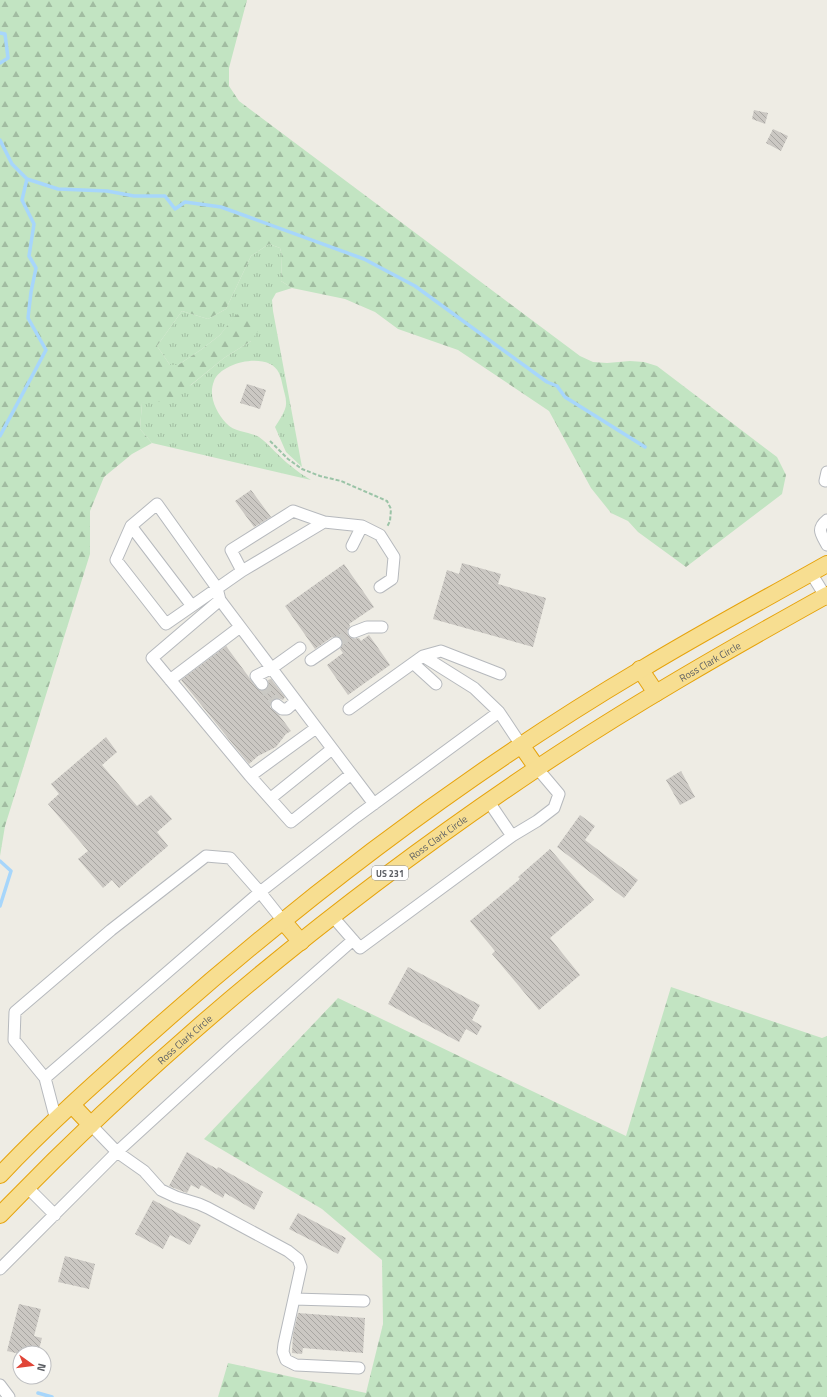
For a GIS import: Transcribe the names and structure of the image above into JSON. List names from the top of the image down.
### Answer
{
  "streets": {
    "highway": ["Ross Clark Circle", "US 231"]
  },
  "north": "right"
}
